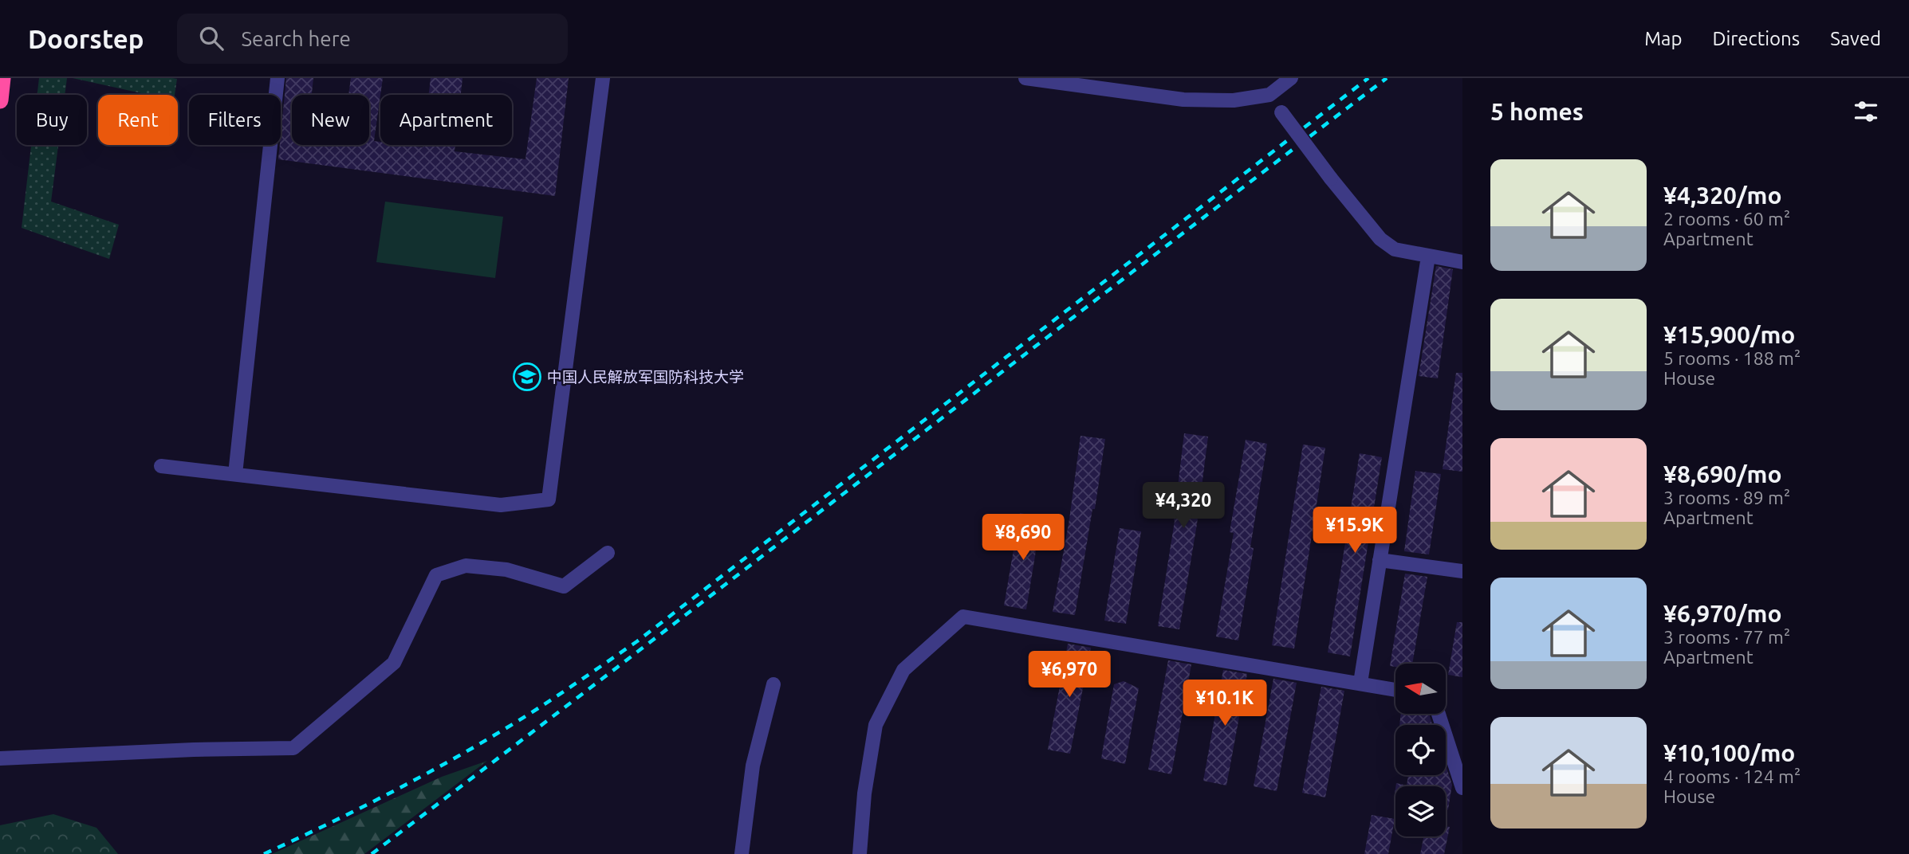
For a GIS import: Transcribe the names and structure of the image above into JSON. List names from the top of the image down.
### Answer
{
  "places": {
    "school or university": ["中国人民解放军国防科技大学"]
  },
  "north": "left",
  "page": {
    "header": "Doorstep",
    "search": "Search here",
    "nav": ["Map", "Directions", "Saved"],
    "heading": "5 homes",
    "chip": [
      "Buy",
      "Rent",
      "Filters",
      "New",
      "Apartment"
    ],
    "list": [
      {
        "name": "¥4,320/mo",
        "note": "2 rooms · 60 m² · Apartment"
      },
      {
        "name": "¥15,900/mo",
        "note": "5 rooms · 188 m² · House"
      },
      {
        "name": "¥8,690/mo",
        "note": "3 rooms · 89 m² · Apartment"
      },
      {
        "name": "¥6,970/mo",
        "note": "3 rooms · 77 m² · Apartment"
      },
      {
        "name": "¥10,100/mo",
        "note": "4 rooms · 124 m² · House"
      }
    ],
    "price": [
      "¥4,320",
      "¥15.9K",
      "¥8,690",
      "¥6,970",
      "¥10.1K"
    ]
  }
}
